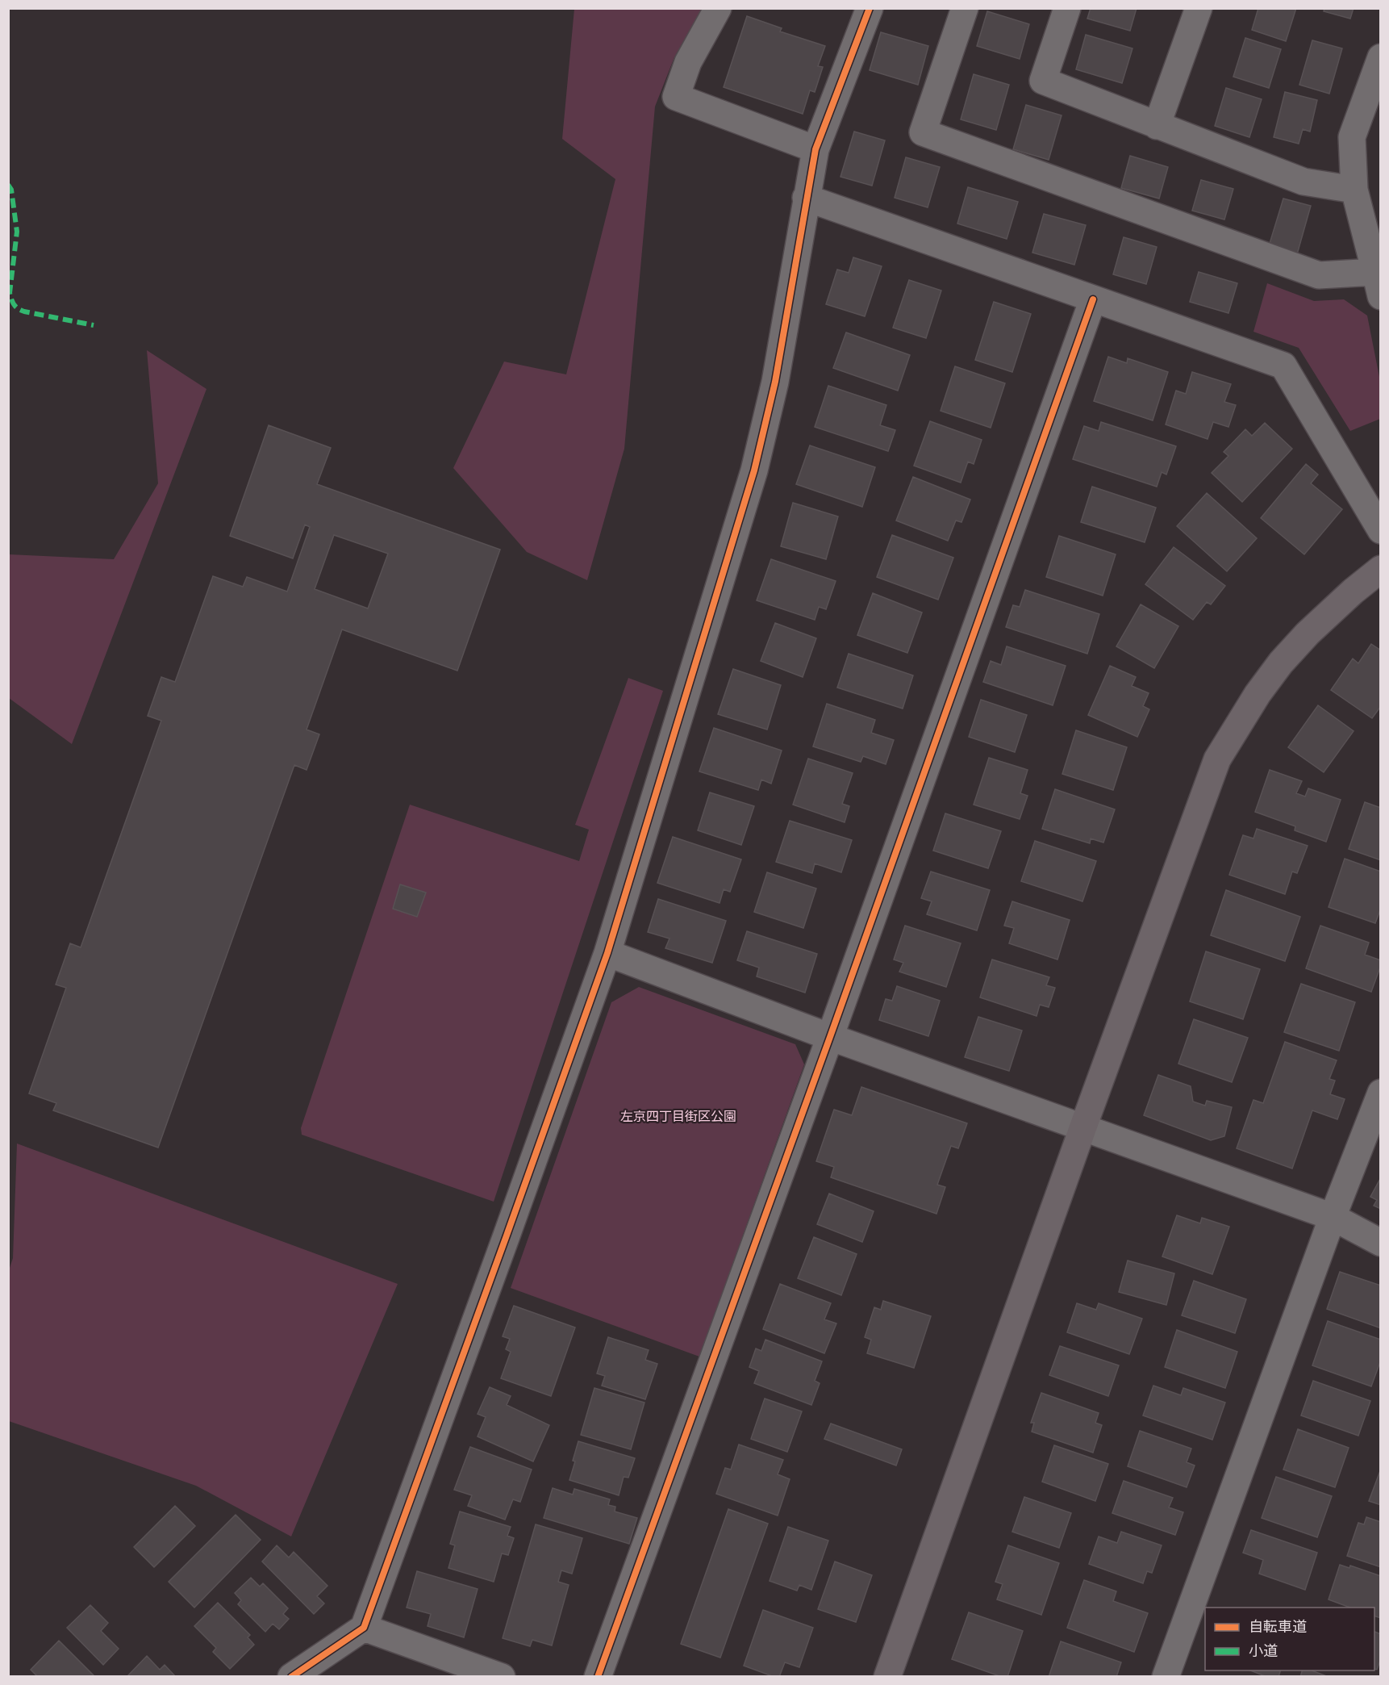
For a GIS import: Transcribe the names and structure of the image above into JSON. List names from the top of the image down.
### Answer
{
  "parks": ["左京四丁目街区公園"],
  "legend": ["自転車道", "小道"]
}
